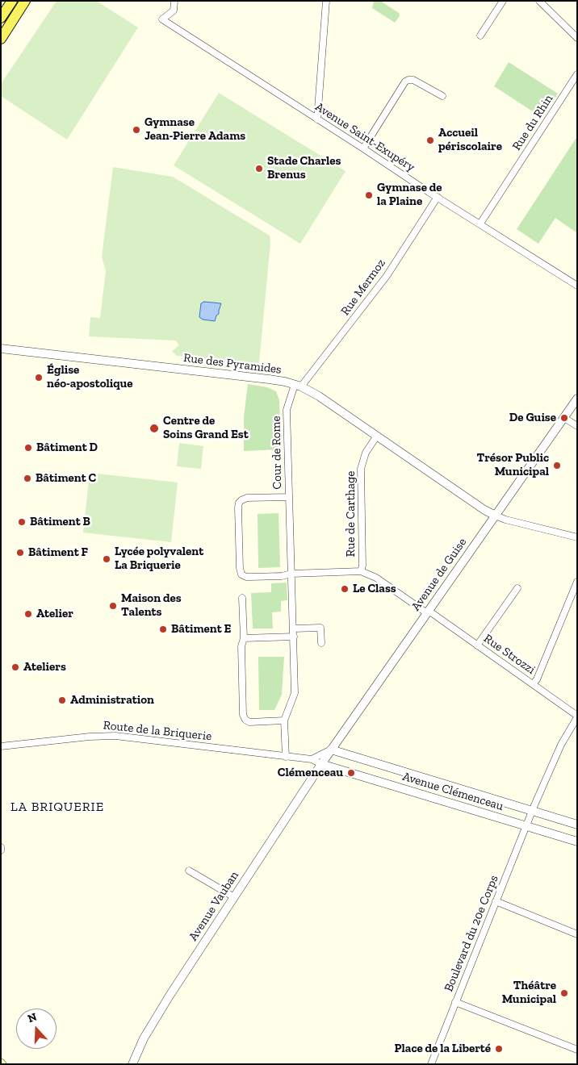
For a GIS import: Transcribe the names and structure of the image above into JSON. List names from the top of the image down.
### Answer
{
  "streets": {
    "street": [
      "Rue du Rhin",
      "Avenue Saint-Exupéry",
      "Rue Mermoz",
      "Rue des Pyramides",
      "Cour de Rome",
      "Rue de Carthage",
      "Avenue de Guise",
      "Rue Strozzi",
      "Route de la Briquerie",
      "Avenue Clémenceau",
      "Avenue Vauban",
      "Boulevard du 20e Corps"
    ]
  },
  "crossings": [
    ["Rue du Rhin", "Avenue Saint-Exupéry"],
    ["Avenue Saint-Exupéry", "Rue Mermoz"],
    ["Rue Mermoz", "Rue des Pyramides"],
    ["Rue Mermoz", "Cour de Rome"],
    ["Rue des Pyramides", "Cour de Rome"],
    ["Rue des Pyramides", "Rue de Carthage"],
    ["Rue des Pyramides", "Avenue de Guise"],
    ["Cour de Rome", "Route de la Briquerie"],
    ["Rue de Carthage", "Rue Strozzi"],
    ["Avenue de Guise", "Rue Strozzi"],
    ["Avenue de Guise", "Route de la Briquerie"],
    ["Avenue de Guise", "Avenue Clémenceau"],
    ["Avenue de Guise", "Avenue Vauban"],
    ["Rue Strozzi", "Boulevard du 20e Corps"],
    ["Route de la Briquerie", "Avenue Clémenceau"],
    ["Route de la Briquerie", "Avenue Vauban"],
    ["Avenue Clémenceau", "Avenue Vauban"],
    ["Avenue Clémenceau", "Boulevard du 20e Corps"]
  ],
  "districts": ["LA BRIQUERIE"],
  "places": [
    "Gymnase Jean-Pierre Adams",
    "Accueil périscolaire",
    "Stade Charles Brenus",
    "Gymnase de la Plaine",
    "Église néo-apostolique",
    "De Guise",
    "Centre de Soins Grand Est",
    "Bâtiment D",
    "Trésor Public Municipal",
    "Bâtiment C",
    "Bâtiment B",
    "Bâtiment F",
    "Lycée polyvalent La Briquerie",
    "Le Class",
    "Maison des Talents",
    "Atelier",
    "Bâtiment E",
    "Ateliers",
    "Administration",
    "Clémenceau",
    "Théâtre Municipal",
    "Place de la Liberté"
  ],
  "north": "top"
}
